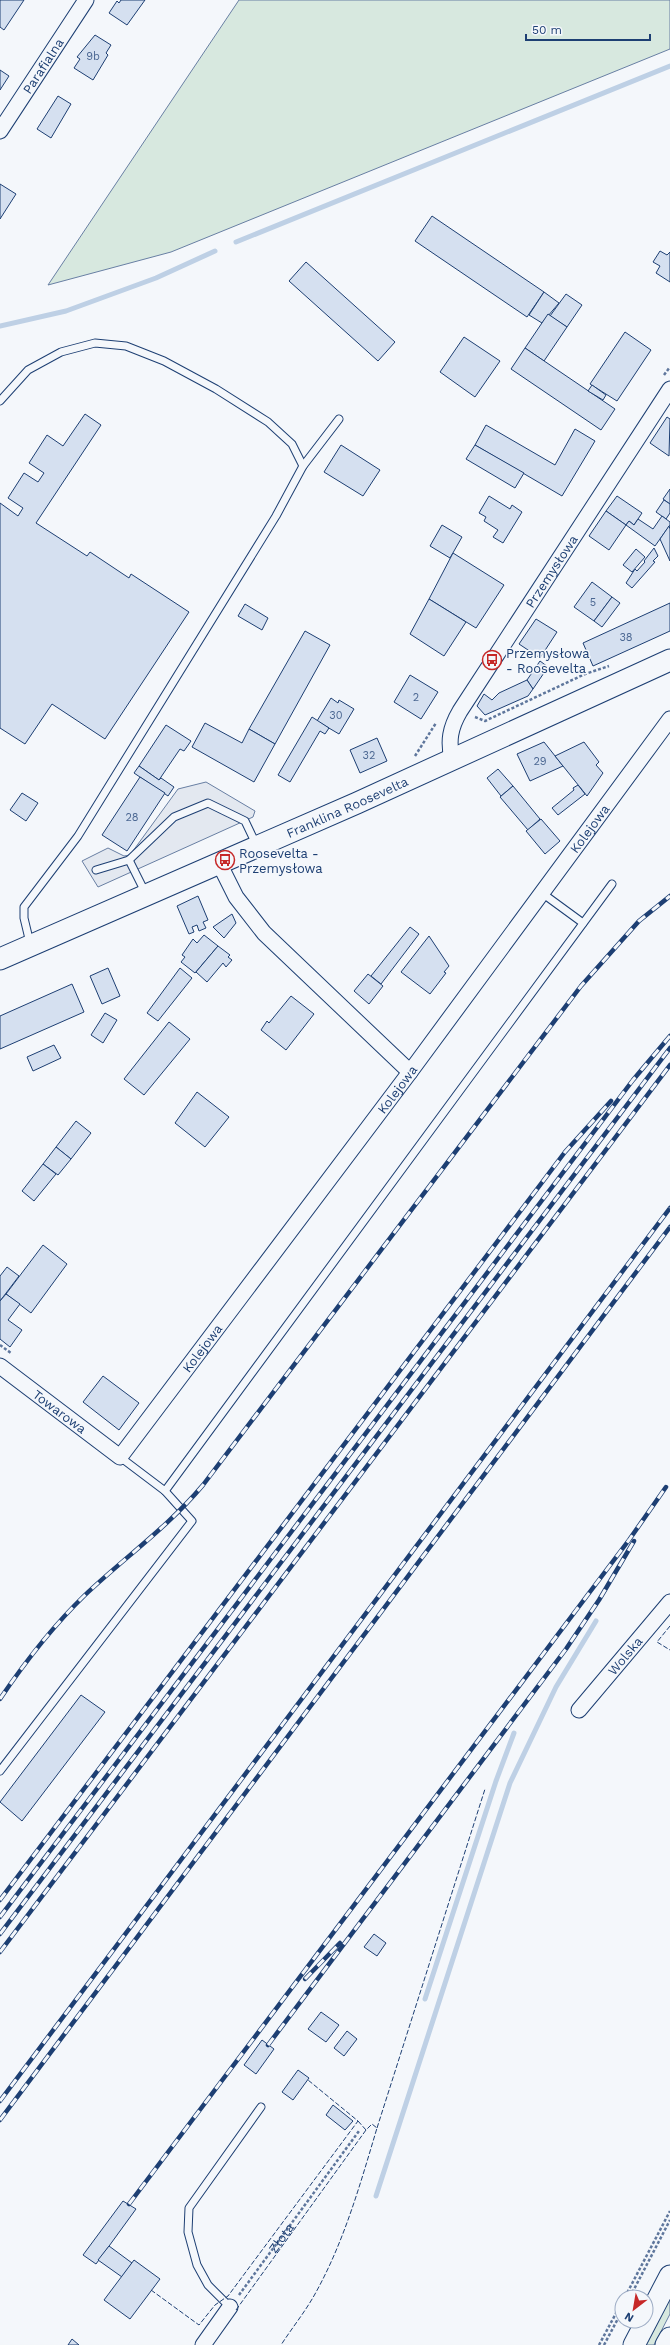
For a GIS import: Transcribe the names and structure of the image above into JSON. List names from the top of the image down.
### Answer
{
  "streets": {
    "street": [
      "Parafialna",
      "Przemysłowa",
      "Franklina Roosevelta",
      "Kolejowa",
      "Towarowa",
      "Wolska"
    ],
    "path": ["Złota"]
  },
  "crossings": [
    ["Przemysłowa", "Franklina Roosevelta"],
    ["Kolejowa", "Towarowa"]
  ],
  "places": {
    "bus stop": ["Przemysłowa - Roosevelta", "Roosevelta - Przemysłowa"]
  },
  "house_numbers": [
    "9b",
    "5",
    "38",
    "2",
    "30",
    "32",
    "29",
    "28"
  ],
  "scale_bar": "50 m",
  "north": "bottom left"
}
